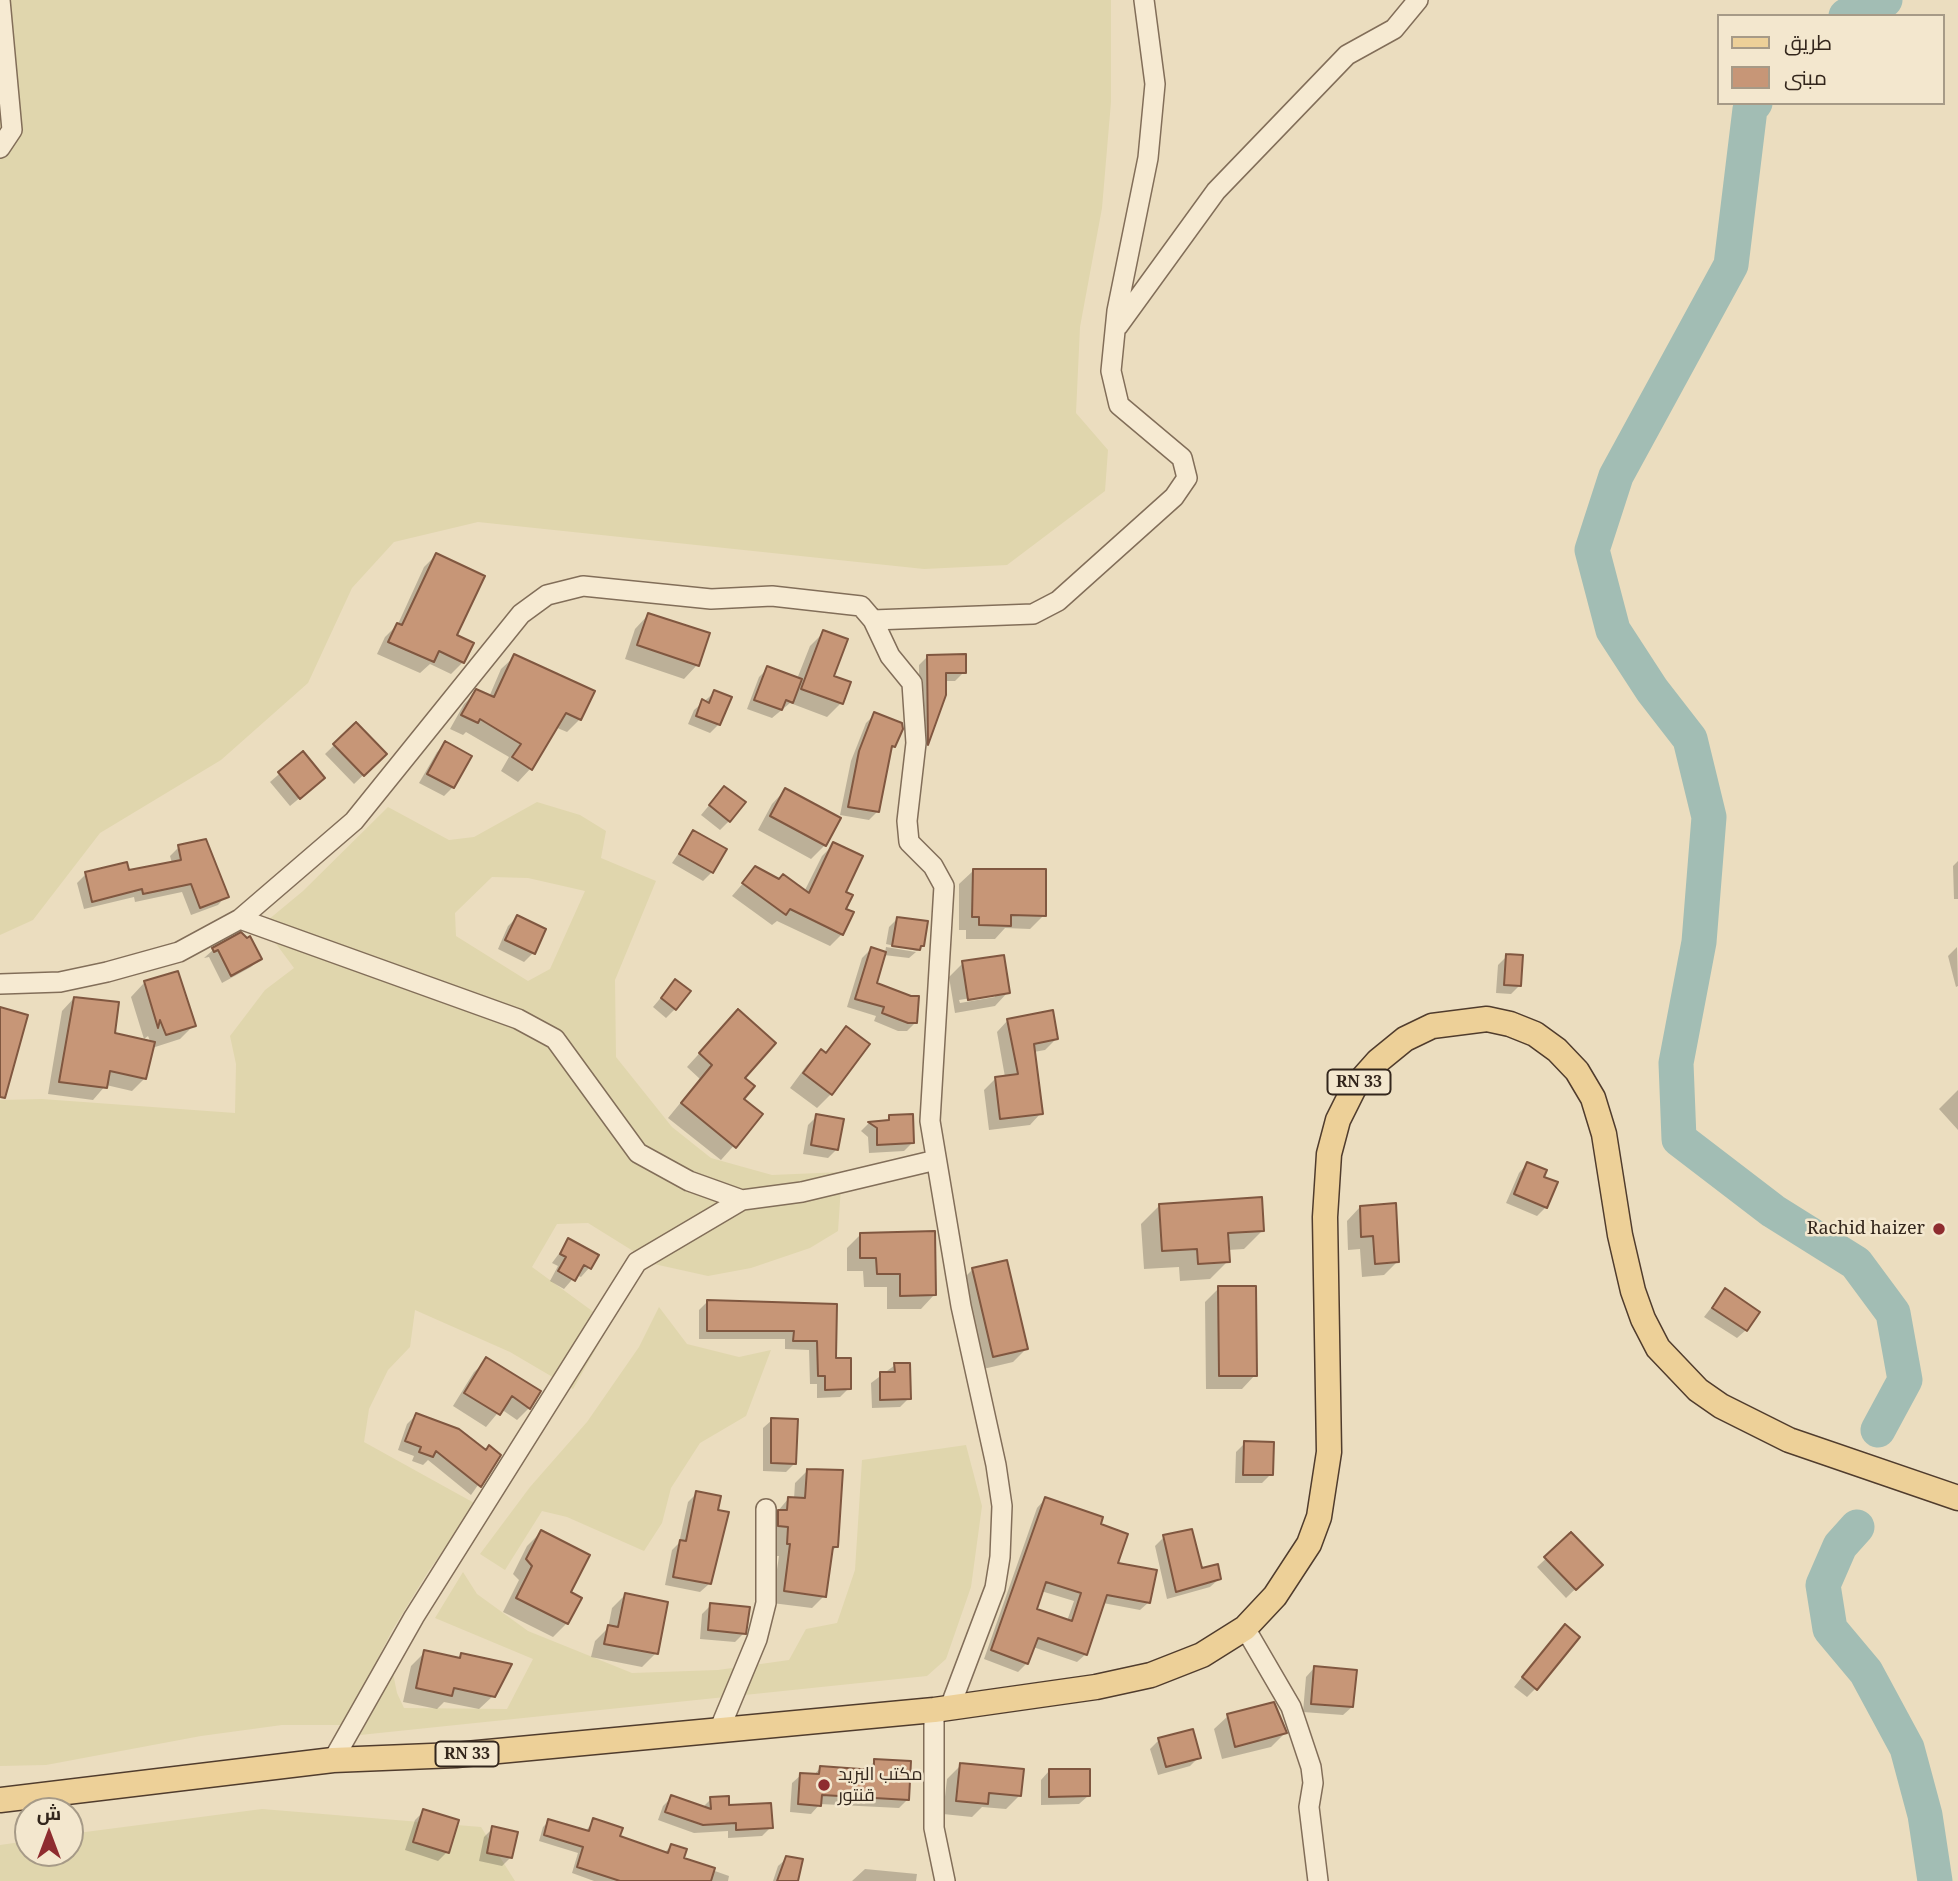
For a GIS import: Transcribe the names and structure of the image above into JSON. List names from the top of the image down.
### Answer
{
  "streets": {
    "main road": ["RN 33"]
  },
  "places": ["Rachid haizer", "مكتب البريد قنتور"],
  "legend": ["طريق", "مبنى"],
  "north": "top"
}
